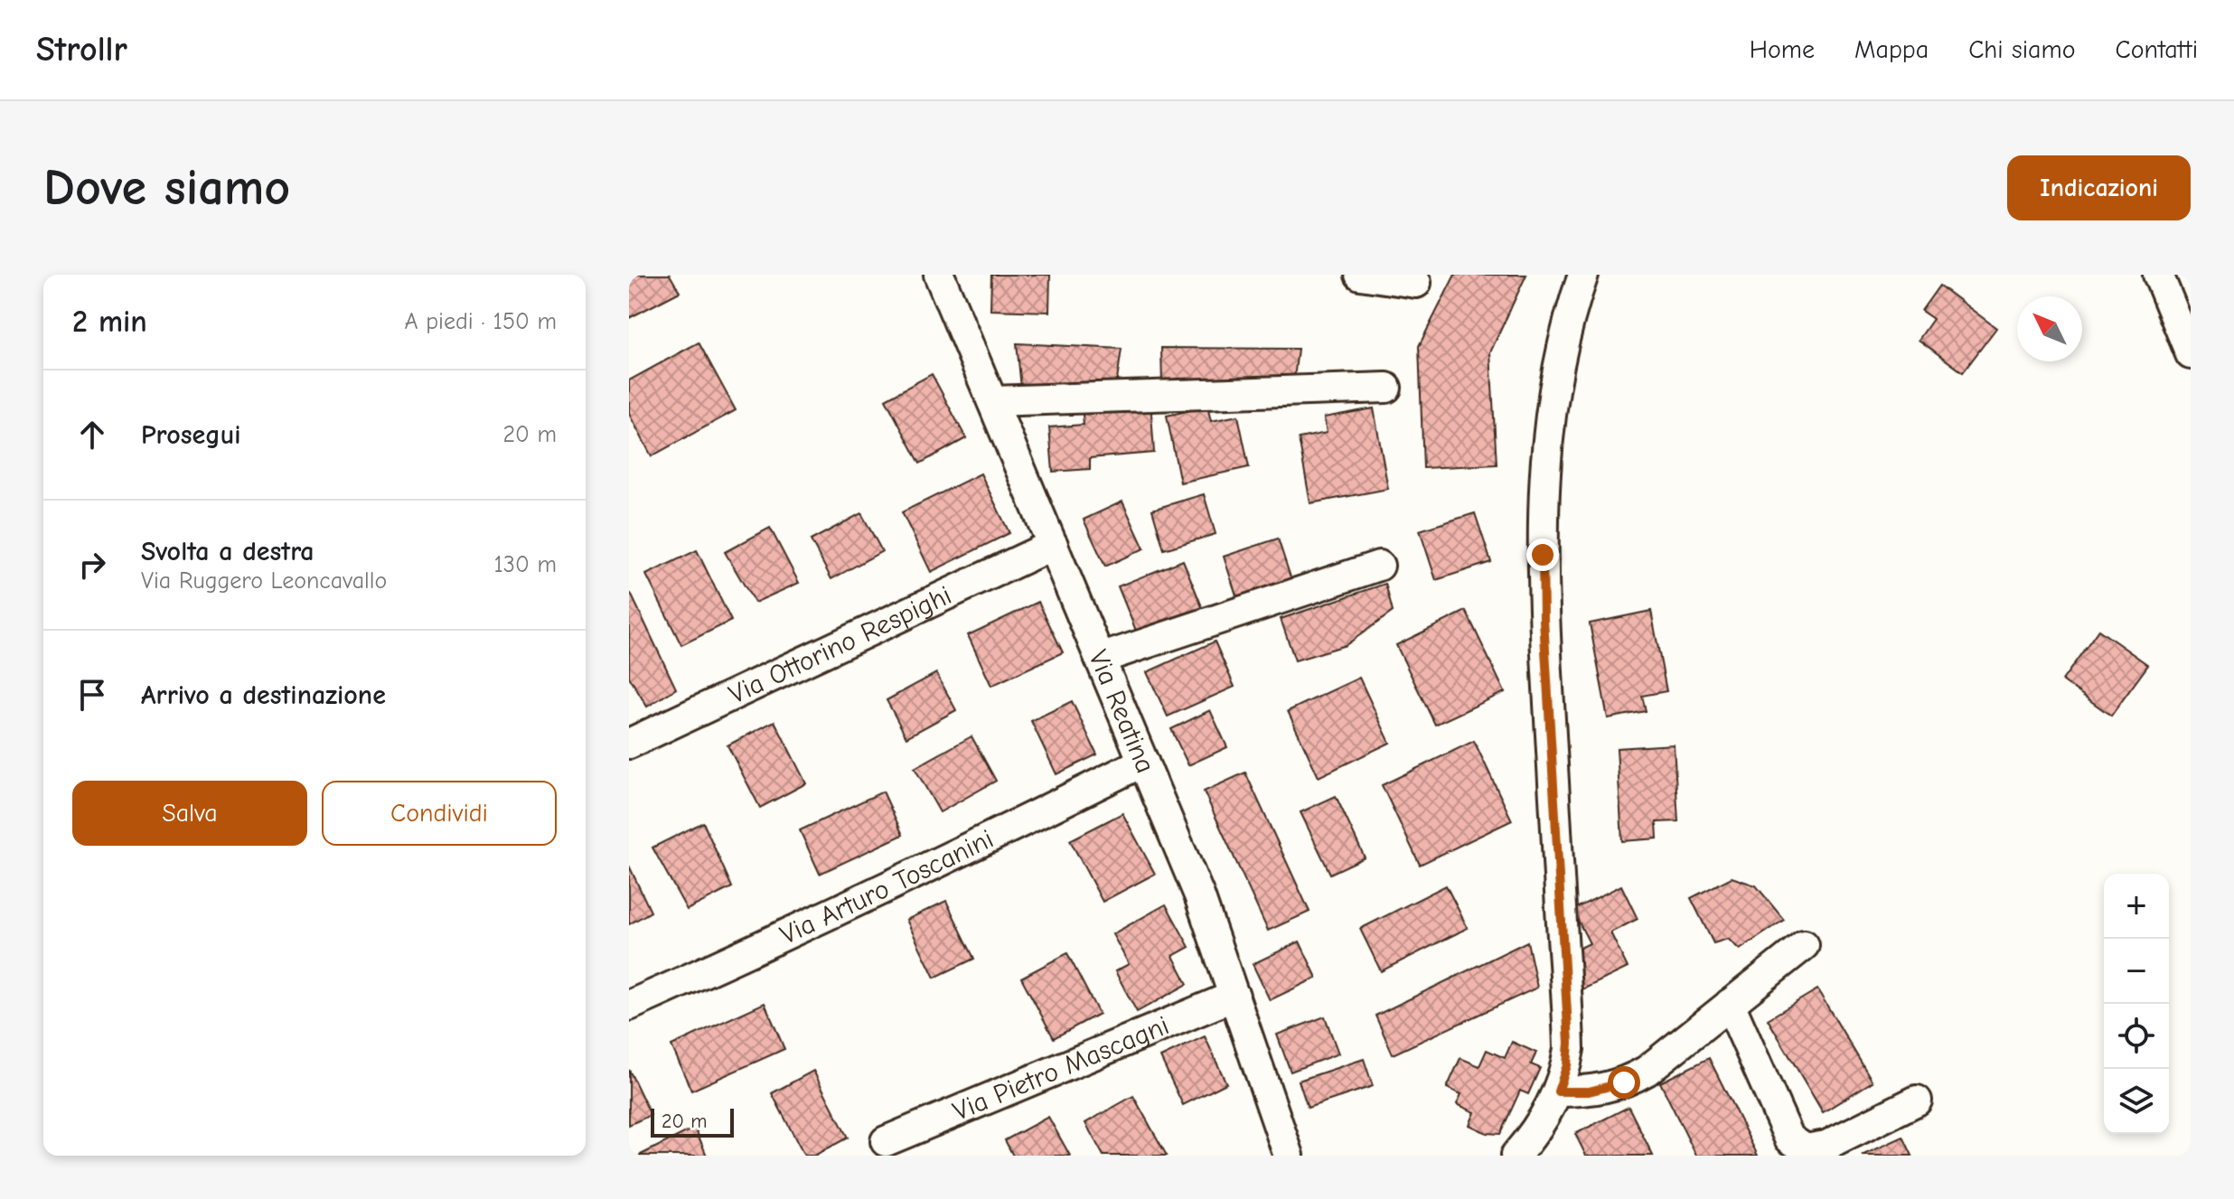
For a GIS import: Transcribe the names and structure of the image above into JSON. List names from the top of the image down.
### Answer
{
  "streets": {
    "street": [
      "Via Ottorino Respighi",
      "Via Reatina",
      "Via Arturo Toscanini",
      "Via Pietro Mascagni"
    ]
  },
  "crossings": [
    ["Via Ottorino Respighi", "Via Reatina"],
    ["Via Reatina", "Via Arturo Toscanini"],
    ["Via Reatina", "Via Pietro Mascagni"]
  ],
  "scale_bar": "20 m",
  "north": "top left",
  "page": {
    "header": "Strollr",
    "nav": [
      "Home",
      "Mappa",
      "Chi siamo",
      "Contatti"
    ],
    "buttons": [
      "Indicazioni",
      ["Salva", "Condividi"]
    ],
    "title": "Dove siamo",
    "heading": ["2 min", "A piedi · 150 m"],
    "list": [
      ["Prosegui", "20 m"],
      ["Svolta a destra", "Via Ruggero Leoncavallo", "130 m"],
      "Arrivo a destinazione"
    ],
    "map_buttons": ["+", "−"],
    "scale": "20 m"
  }
}
